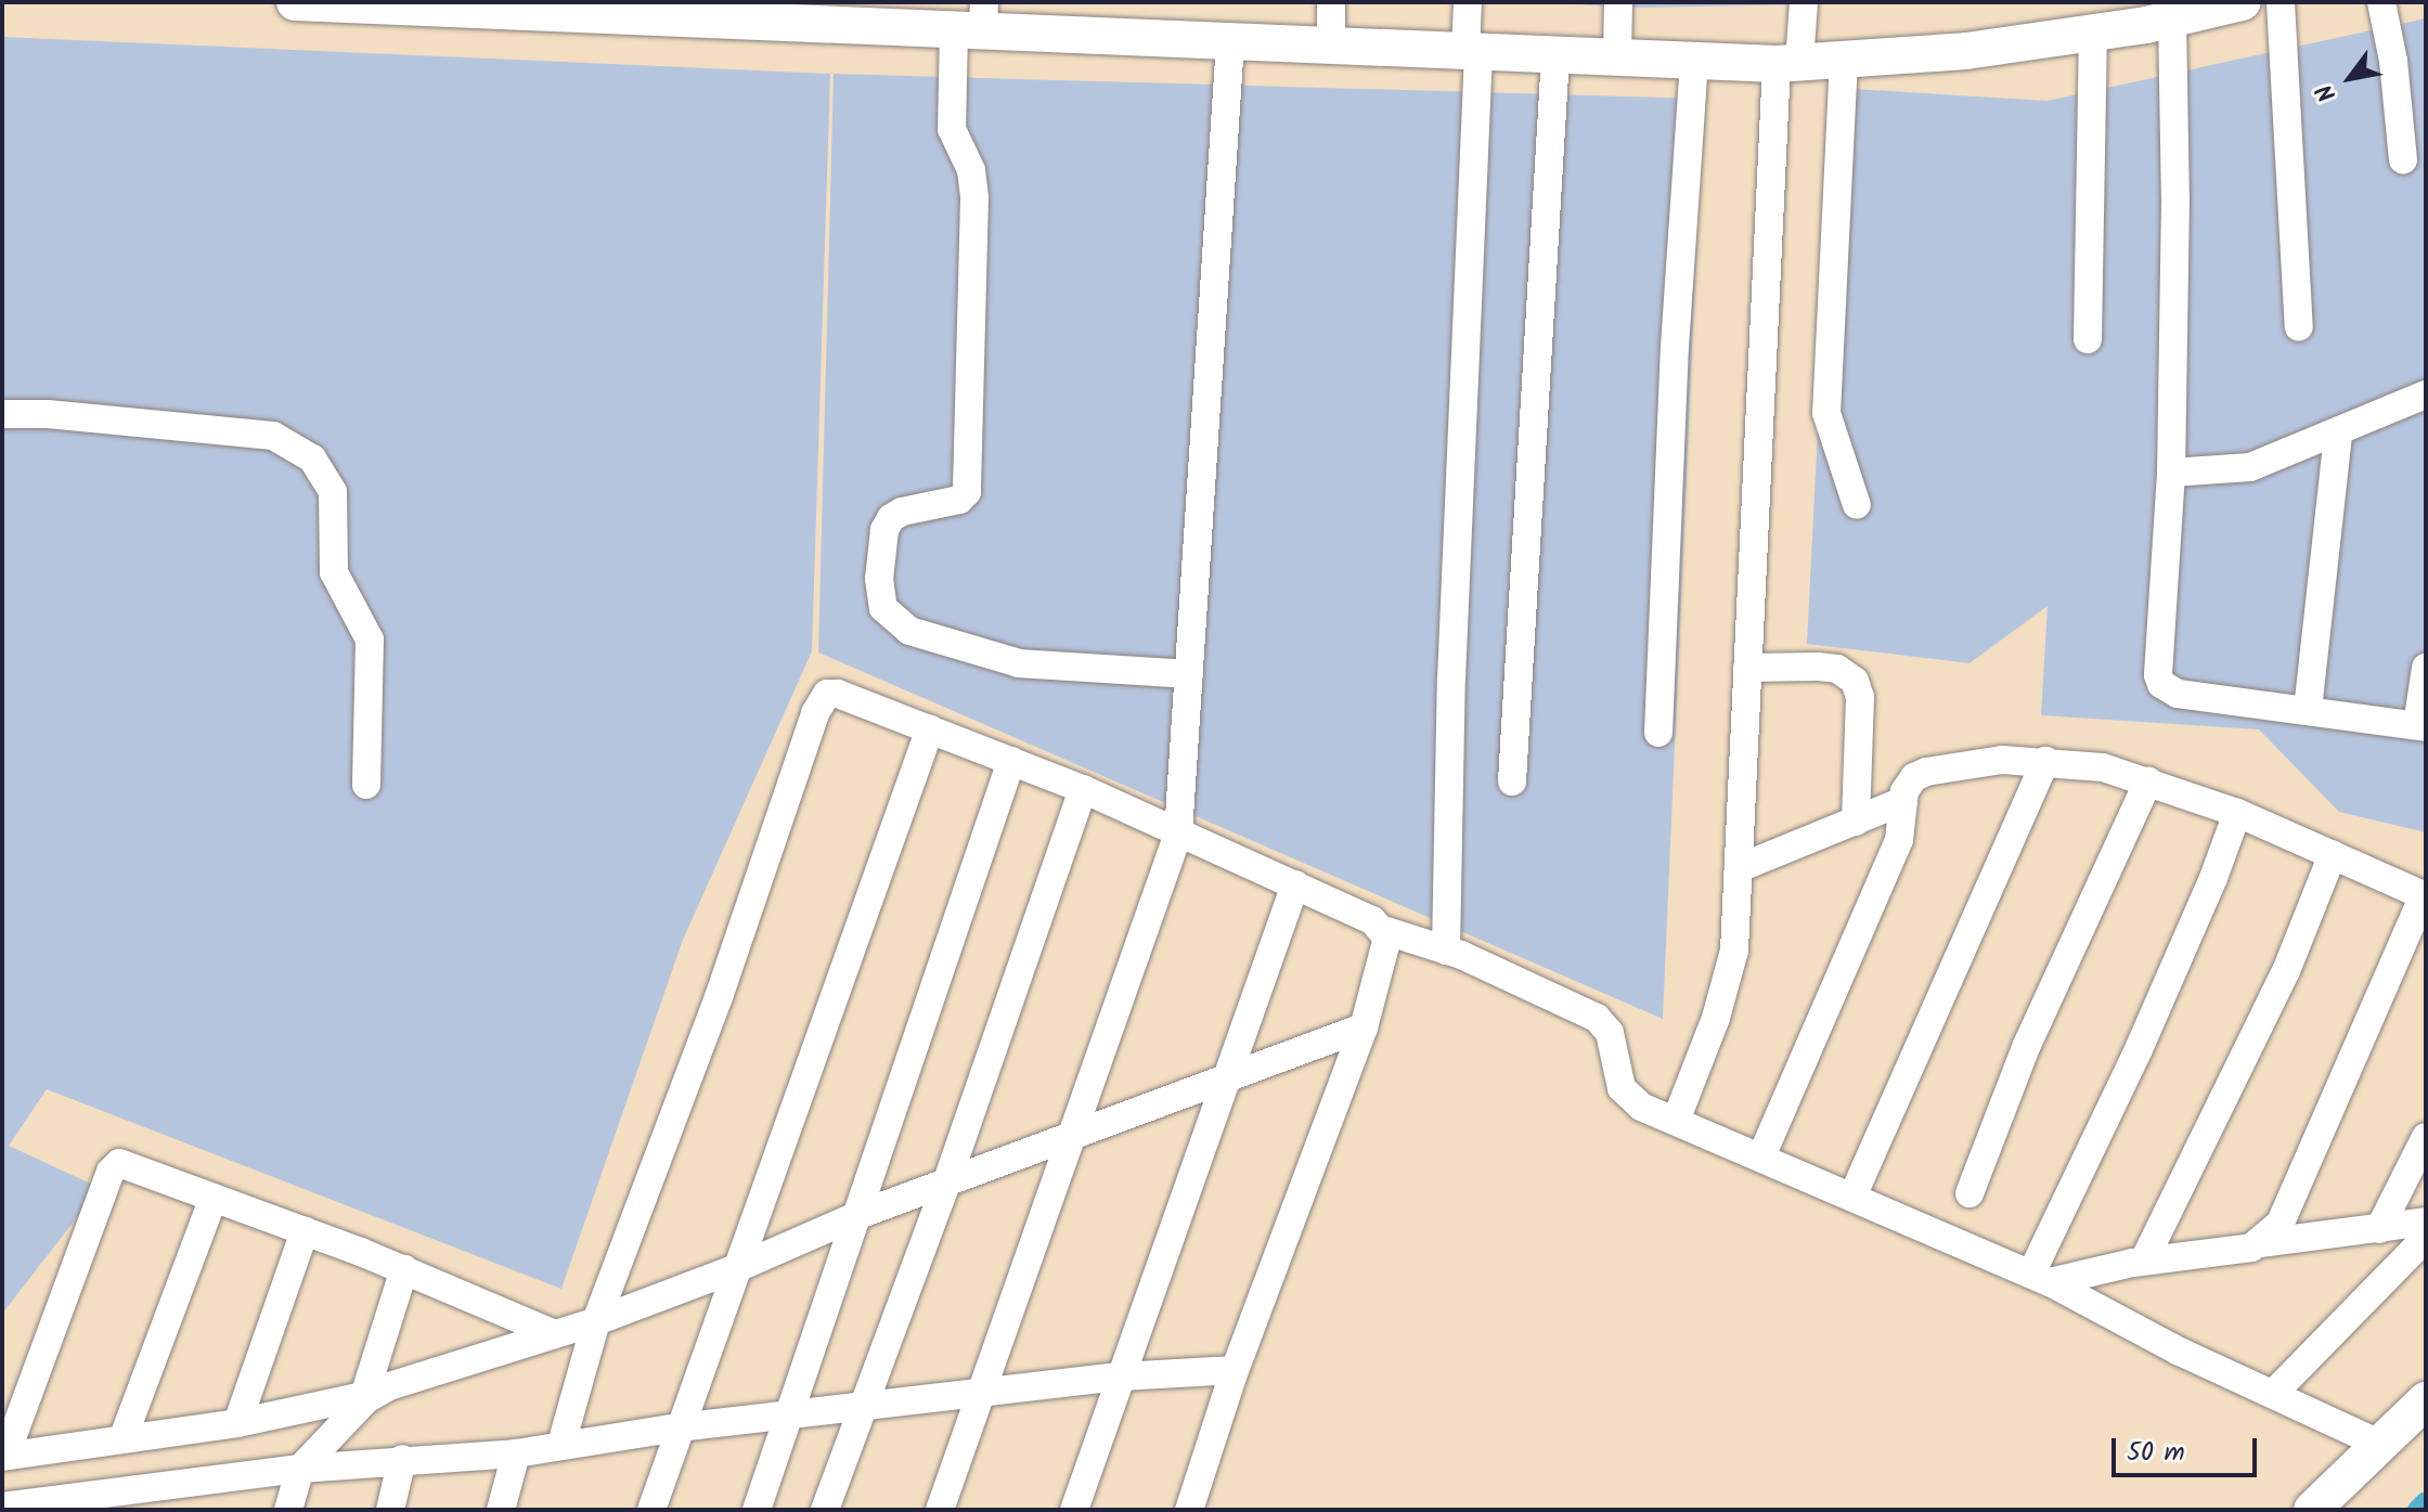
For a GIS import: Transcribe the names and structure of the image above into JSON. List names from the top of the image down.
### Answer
{
  "scale_bar": "50 m",
  "north": "bottom left"
}
